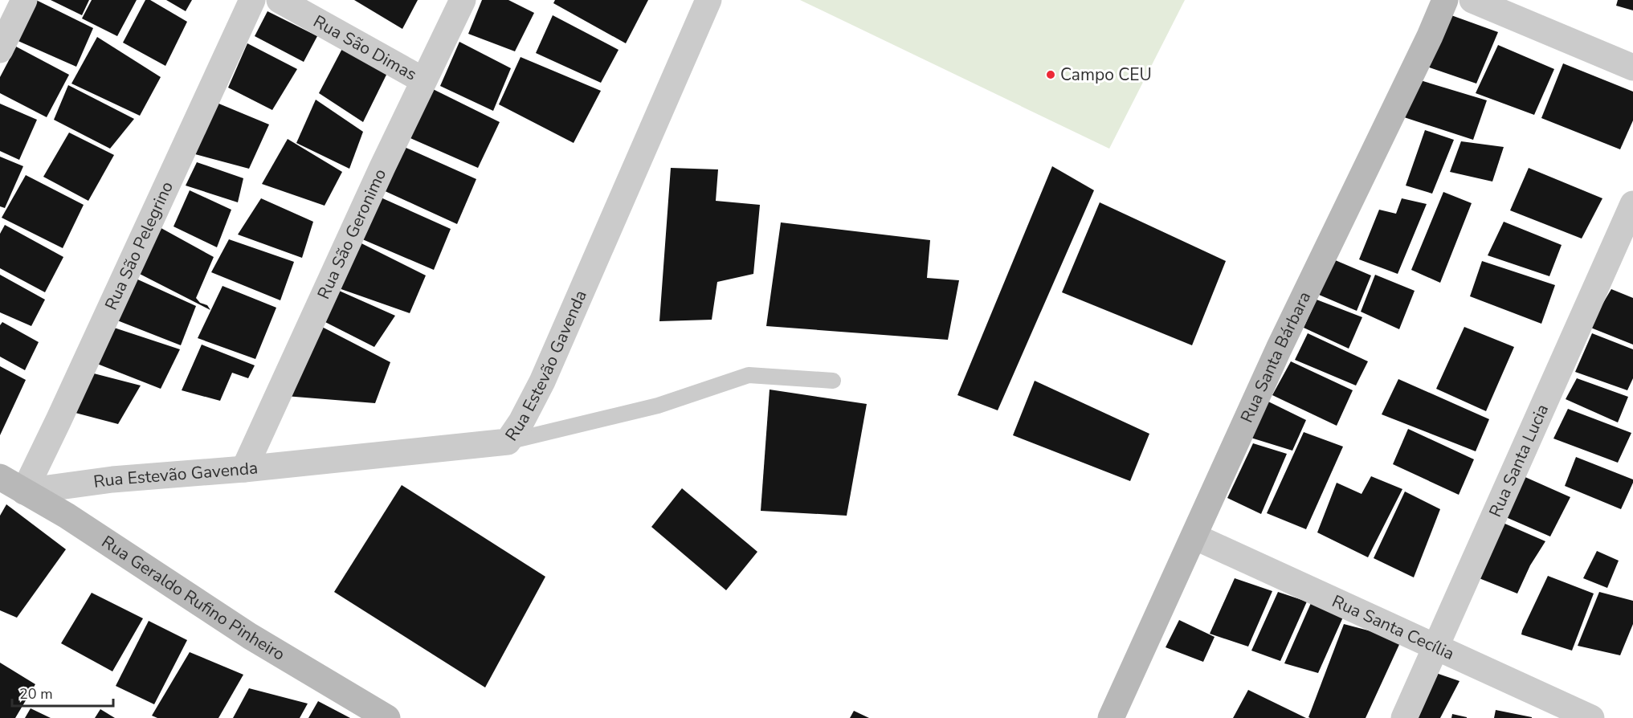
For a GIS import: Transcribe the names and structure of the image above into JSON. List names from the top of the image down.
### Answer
{
  "streets": {
    "street": [
      "Rua São Dimas",
      "Rua São Geronimo",
      "Rua São Pelegrino",
      "Rua Santa Bárbara",
      "Rua Estevão Gavenda",
      "Rua Santa Lucia",
      "Rua Geraldo Rufino Pinheiro",
      "Rua Santa Cecília"
    ]
  },
  "crossings": [
    ["Rua São Dimas", "Rua São Geronimo"],
    ["Rua São Geronimo", "Rua Estevão Gavenda"],
    ["Rua São Pelegrino", "Rua Estevão Gavenda"],
    ["Rua São Pelegrino", "Rua Geraldo Rufino Pinheiro"],
    ["Rua Santa Bárbara", "Rua Santa Cecília"],
    ["Rua Estevão Gavenda", "Rua Geraldo Rufino Pinheiro"],
    ["Rua Santa Lucia", "Rua Santa Cecília"]
  ],
  "places": ["Campo CEU"],
  "scale_bar": "20 m"
}
